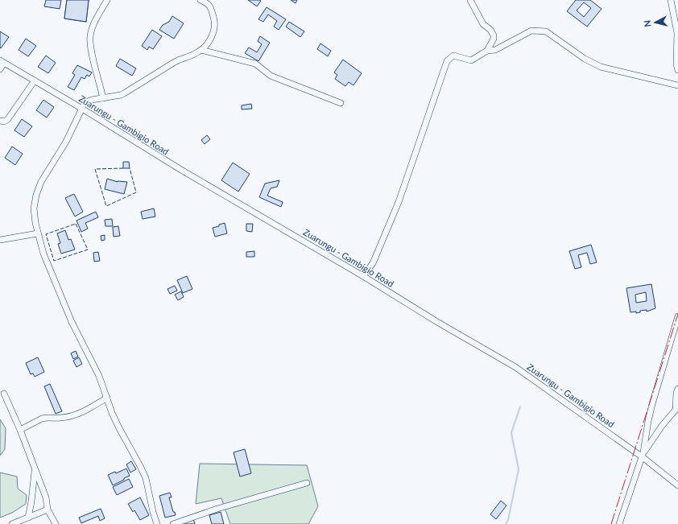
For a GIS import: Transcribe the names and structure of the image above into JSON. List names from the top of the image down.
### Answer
{
  "streets": {
    "street": ["Zuarungu - Gambigio Road"]
  },
  "north": "left"
}
